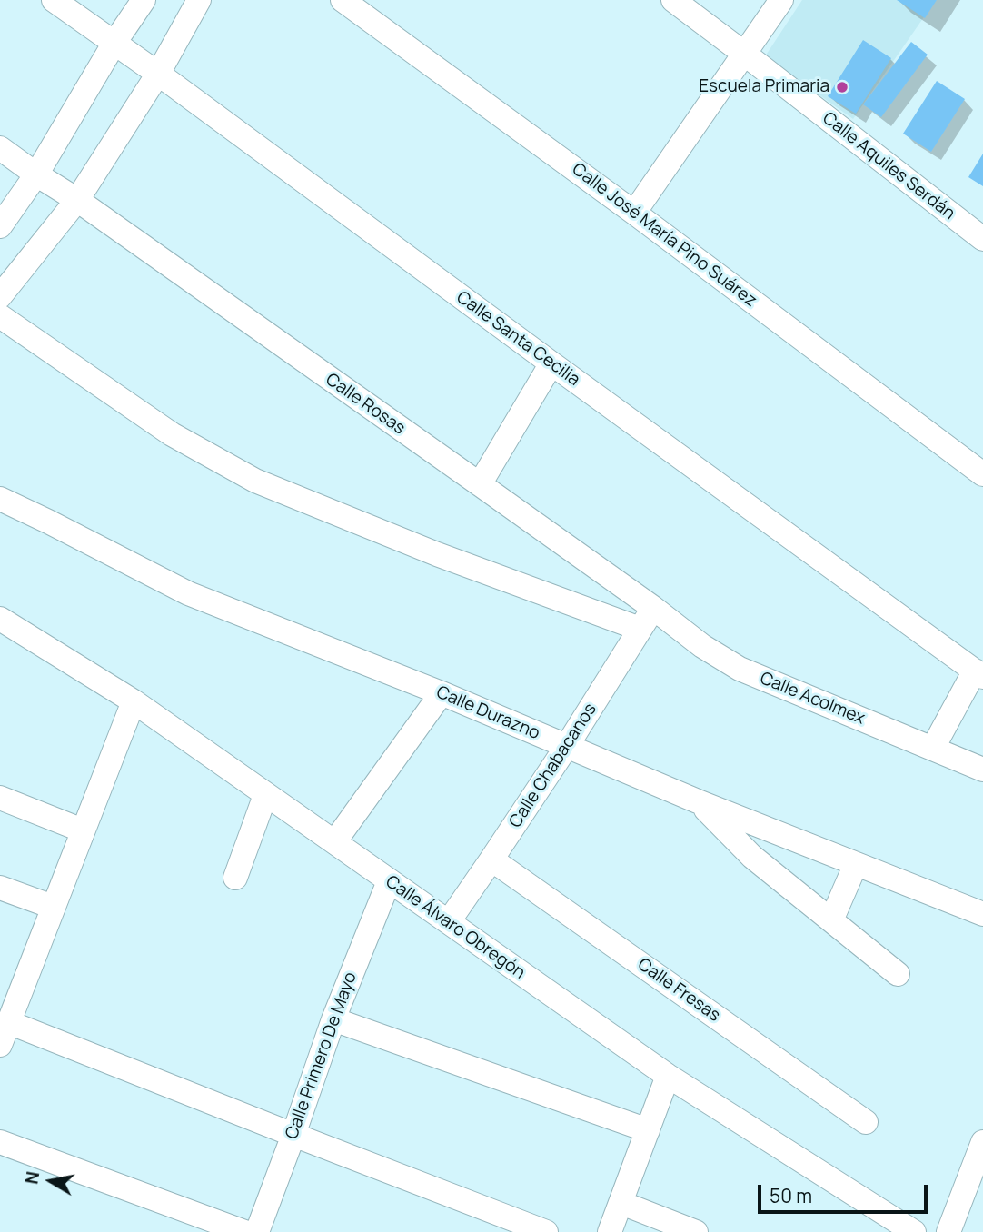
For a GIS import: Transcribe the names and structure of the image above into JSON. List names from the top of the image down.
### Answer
{
  "streets": {
    "street": [
      "Calle Aquiles Serdán",
      "Calle José María Pino Suárez",
      "Calle Santa Cecilia",
      "Calle Rosas",
      "Calle Acolmex",
      "Calle Durazno",
      "Calle Chabacanos",
      "Calle Álvaro Obregón",
      "Calle Fresas",
      "Calle Primero De Mayo"
    ]
  },
  "crossings": [
    ["Calle Rosas", "Calle Acolmex"],
    ["Calle Rosas", "Calle Chabacanos"],
    ["Calle Acolmex", "Calle Chabacanos"],
    ["Calle Durazno", "Calle Chabacanos"],
    ["Calle Chabacanos", "Calle Álvaro Obregón"],
    ["Calle Chabacanos", "Calle Fresas"],
    ["Calle Álvaro Obregón", "Calle Primero De Mayo"]
  ],
  "places": ["Escuela Primaria"],
  "scale_bar": "50 m",
  "north": "left"
}
